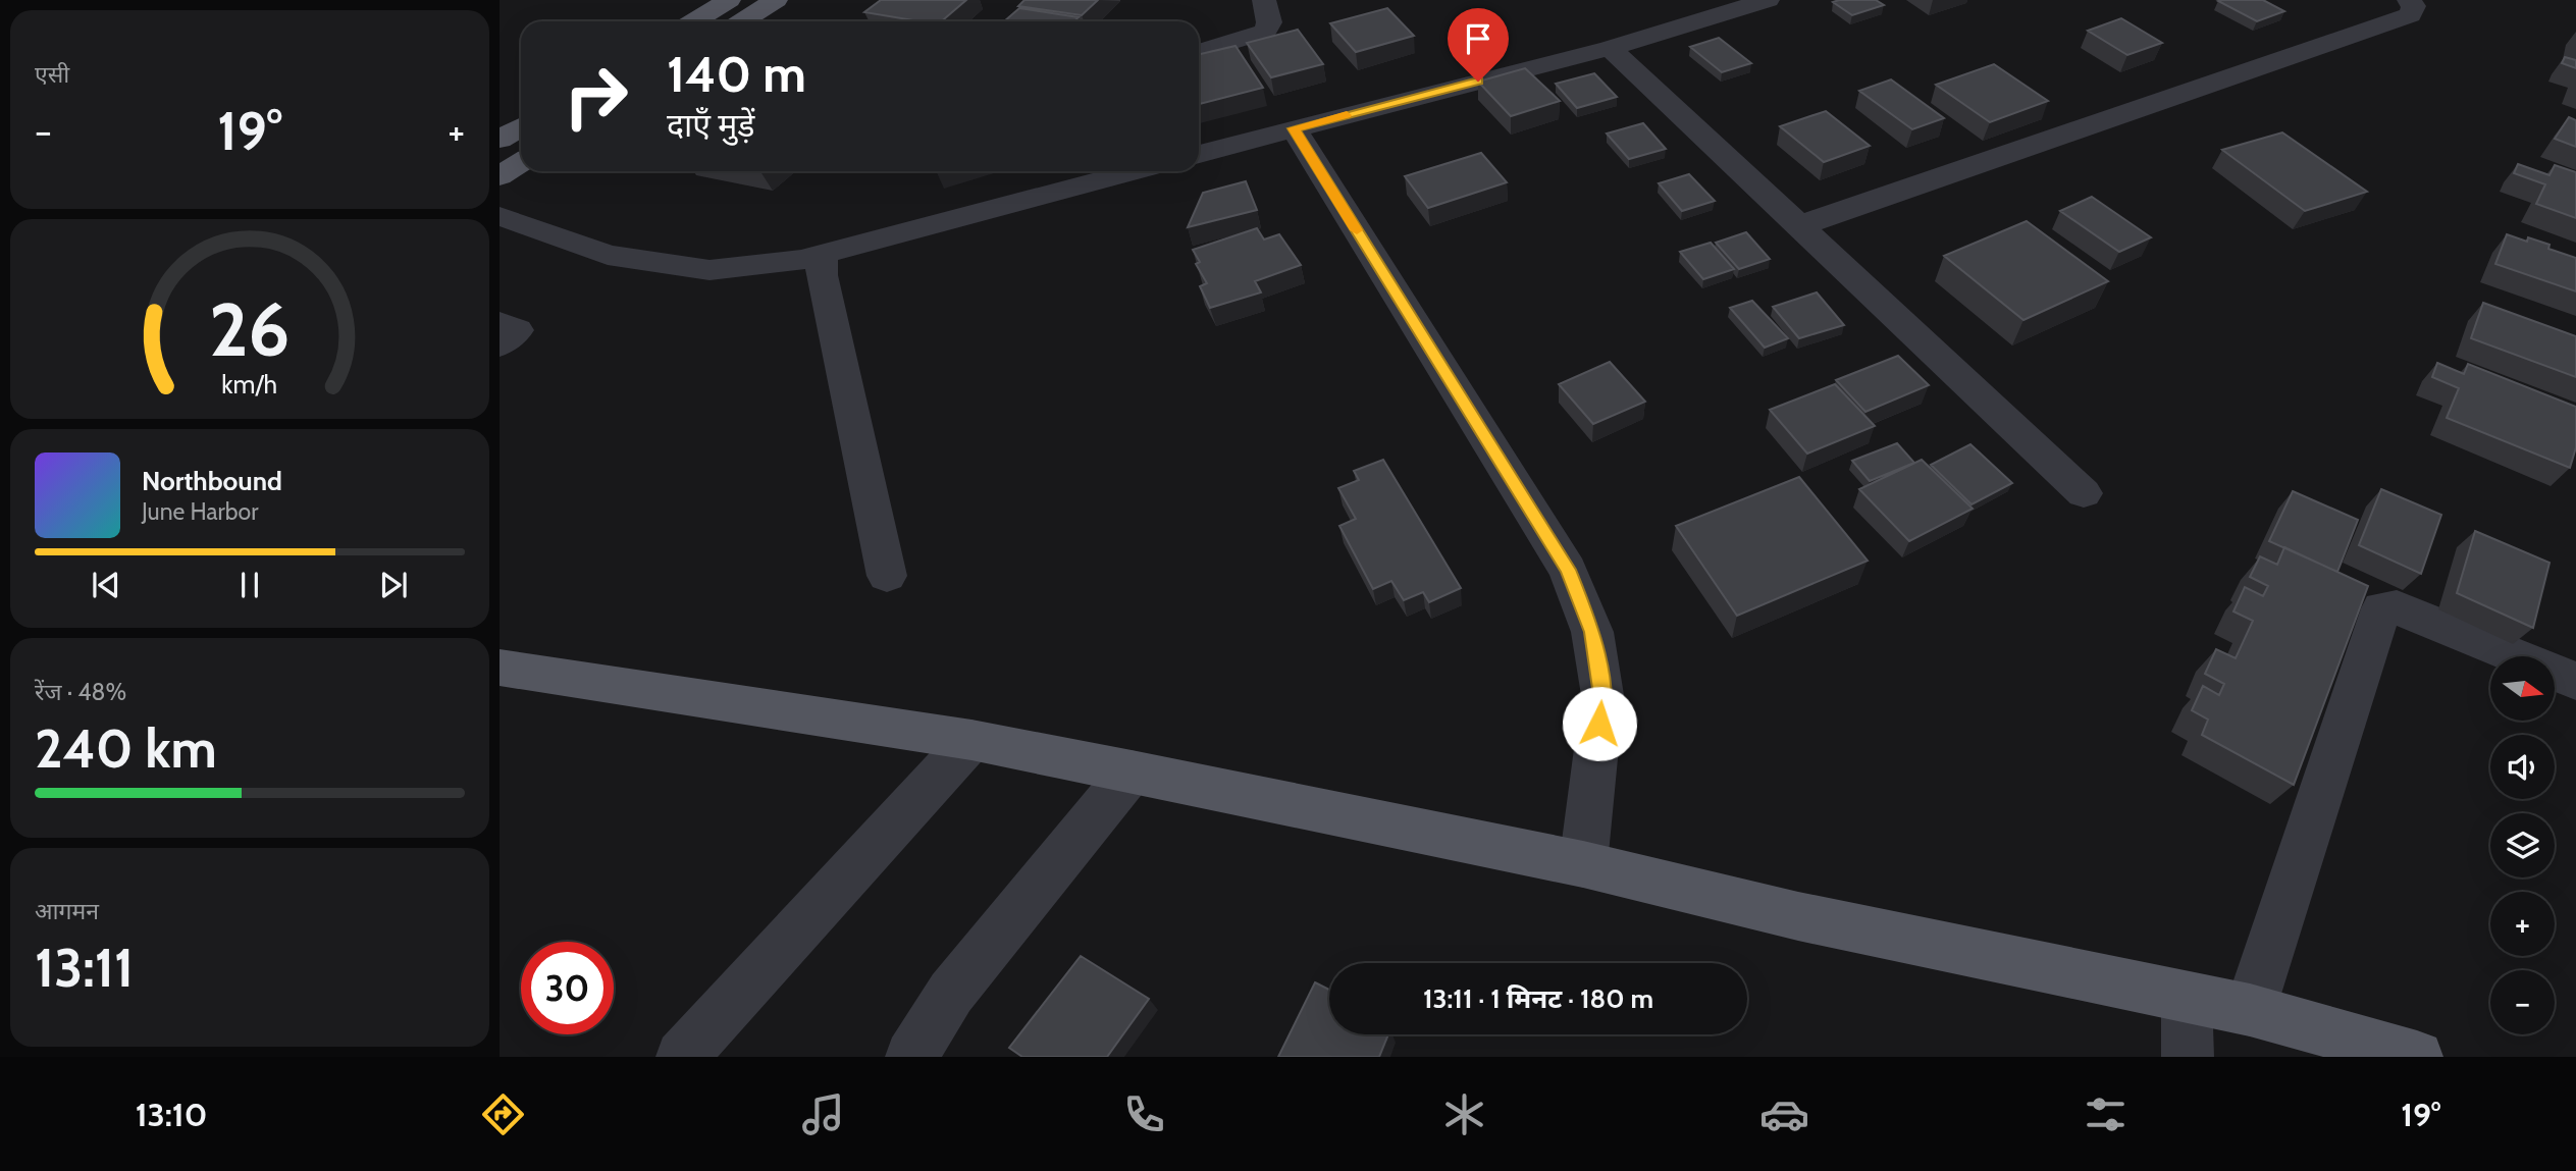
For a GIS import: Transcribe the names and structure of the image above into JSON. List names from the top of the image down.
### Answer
{
  "north": "right",
  "page": {
    "tile": [
      "एसी",
      ["रेंज · 48%", "240 km"],
      ["आगमन", "13:11"]
    ],
    "turn": ["140 m", "दाएँ मुड़ें"],
    "heat": ["−", "19°", "+"],
    "song": ["Northbound", "June Harbor"],
    "map_buttons": ["+", "−"],
    "limit": "30",
    "trip": "13:11 · 1 मिनट · 180 m",
    "tabs": ["13:10", "19°"],
    "gauge": ["26", "km/h"]
  }
}
